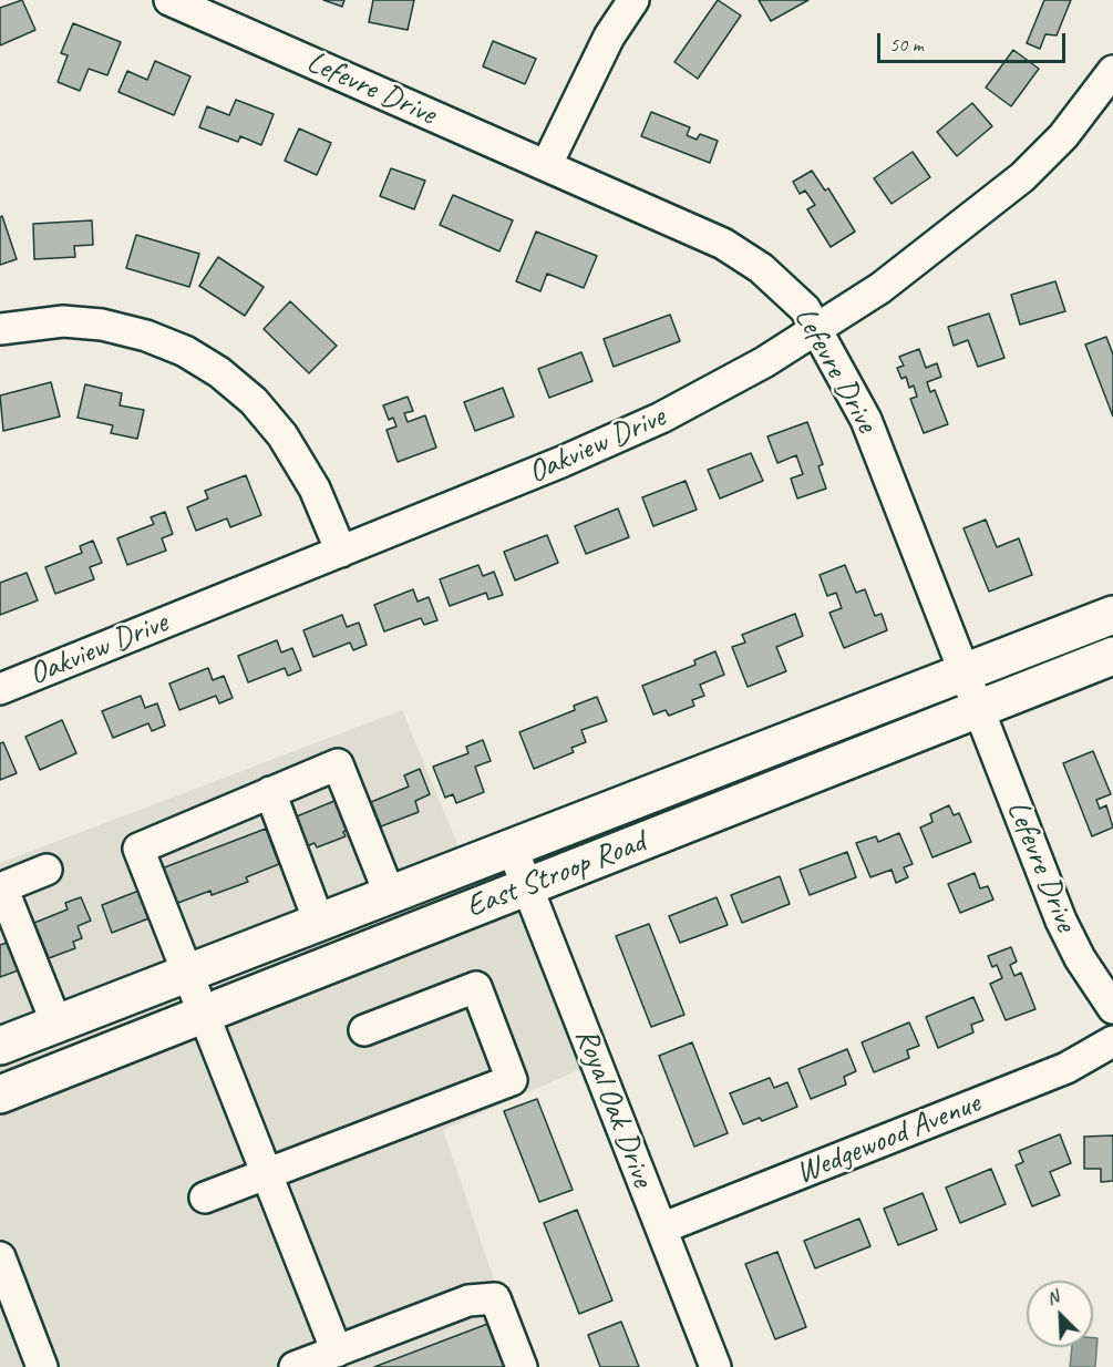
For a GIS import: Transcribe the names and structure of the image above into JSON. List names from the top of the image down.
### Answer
{
  "streets": {
    "main road": ["East Stroop Road"],
    "street": [
      "Lefevre Drive",
      "Oakview Drive",
      "Royal Oak Drive",
      "Wedgewood Avenue"
    ]
  },
  "crossings": [
    ["Lefevre Drive", "Oakview Drive"],
    ["Lefevre Drive", "East Stroop Road"],
    ["East Stroop Road", "Royal Oak Drive"],
    ["Royal Oak Drive", "Wedgewood Avenue"]
  ],
  "scale_bar": "50 m",
  "north": "top left"
}
